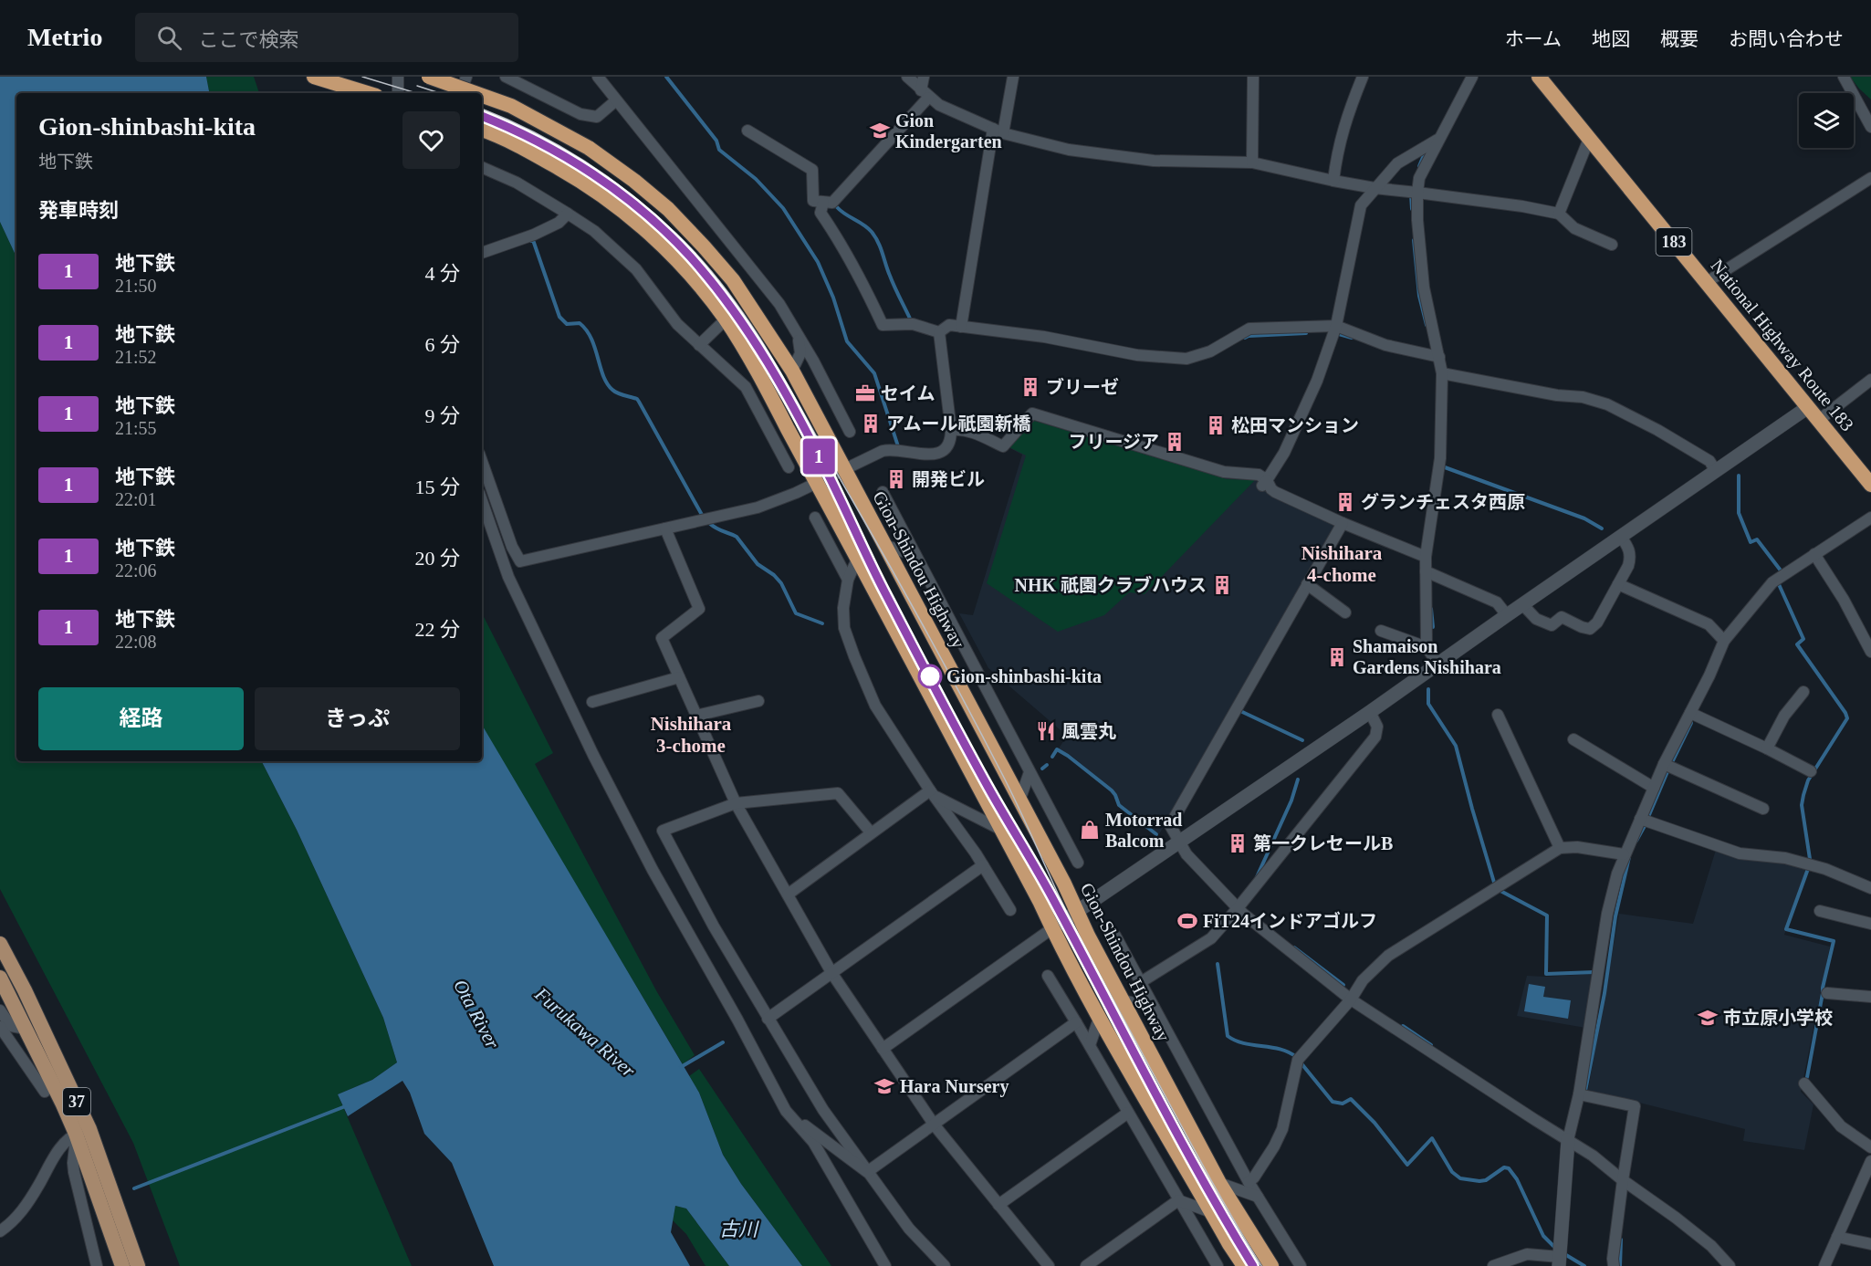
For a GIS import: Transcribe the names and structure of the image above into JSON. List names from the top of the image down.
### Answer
{
  "streets": {
    "highway": ["183", "National Highway Route 183", "Gion-Shindou Highway"],
    "main road": ["37"]
  },
  "districts": ["Nishihara 4-chome", "Nishihara 3-chome"],
  "water": ["Ota River", "Furukawa River", "古川"],
  "places": {
    "school or university": ["Gion Kindergarten", "市立原小学校", "Hara Nursery"],
    "building": [
      "ブリーゼ",
      "アムール祇園新橋",
      "松田マンション",
      "フリージア",
      "開発ビル",
      "グランチェスタ西原",
      "NHK 祇園クラブハウス",
      "Shamaison Gardens Nishihara",
      "第一クレセールB"
    ],
    "office": ["セイム"],
    "other": ["Gion-shinbashi-kita"],
    "restaurant": ["風雲丸"],
    "shop": ["Motorrad Balcom"],
    "sports": ["FiT24インドアゴルフ"]
  },
  "lines": ["metro line 1"],
  "page": {
    "header": "Metrio",
    "search": "ここで検索",
    "nav": [
      "ホーム",
      "地図",
      "概要",
      "お問い合わせ"
    ],
    "on_map": "1",
    "heading": [
      ["Gion-shinbashi-kita", "地下鉄"],
      "発車時刻"
    ],
    "list": [
      {
        "mark": "1",
        "name": "地下鉄",
        "note": "21:50",
        "value": "4 分"
      },
      {
        "mark": "1",
        "name": "地下鉄",
        "note": "21:52",
        "value": "6 分"
      },
      {
        "mark": "1",
        "name": "地下鉄",
        "note": "21:55",
        "value": "9 分"
      },
      {
        "mark": "1",
        "name": "地下鉄",
        "note": "22:01",
        "value": "15 分"
      },
      {
        "mark": "1",
        "name": "地下鉄",
        "note": "22:06",
        "value": "20 分"
      },
      {
        "mark": "1",
        "name": "地下鉄",
        "note": "22:08",
        "value": "22 分"
      }
    ],
    "buttons": ["経路", "きっぷ"]
  }
}
